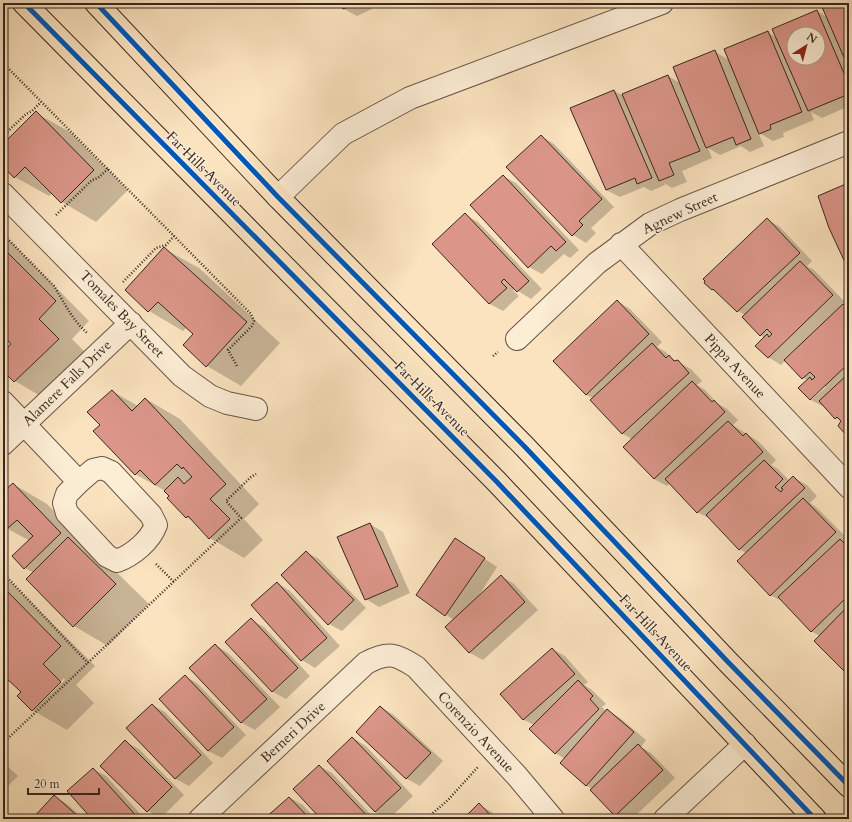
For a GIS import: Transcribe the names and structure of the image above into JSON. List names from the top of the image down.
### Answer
{
  "streets": {
    "main road": ["Far Hills Avenue"],
    "street": [
      "Agnew Street",
      "Tomales Bay Street",
      "Pippa Avenue",
      "Alamere Falls Drive",
      "Berneri Drive",
      "Corenzio Avenue"
    ]
  },
  "crossings": [
    ["Agnew Street", "Pippa Avenue"],
    ["Tomales Bay Street", "Alamere Falls Drive"],
    ["Berneri Drive", "Corenzio Avenue"]
  ],
  "scale_bar": "20 m",
  "north": "top right"
}
